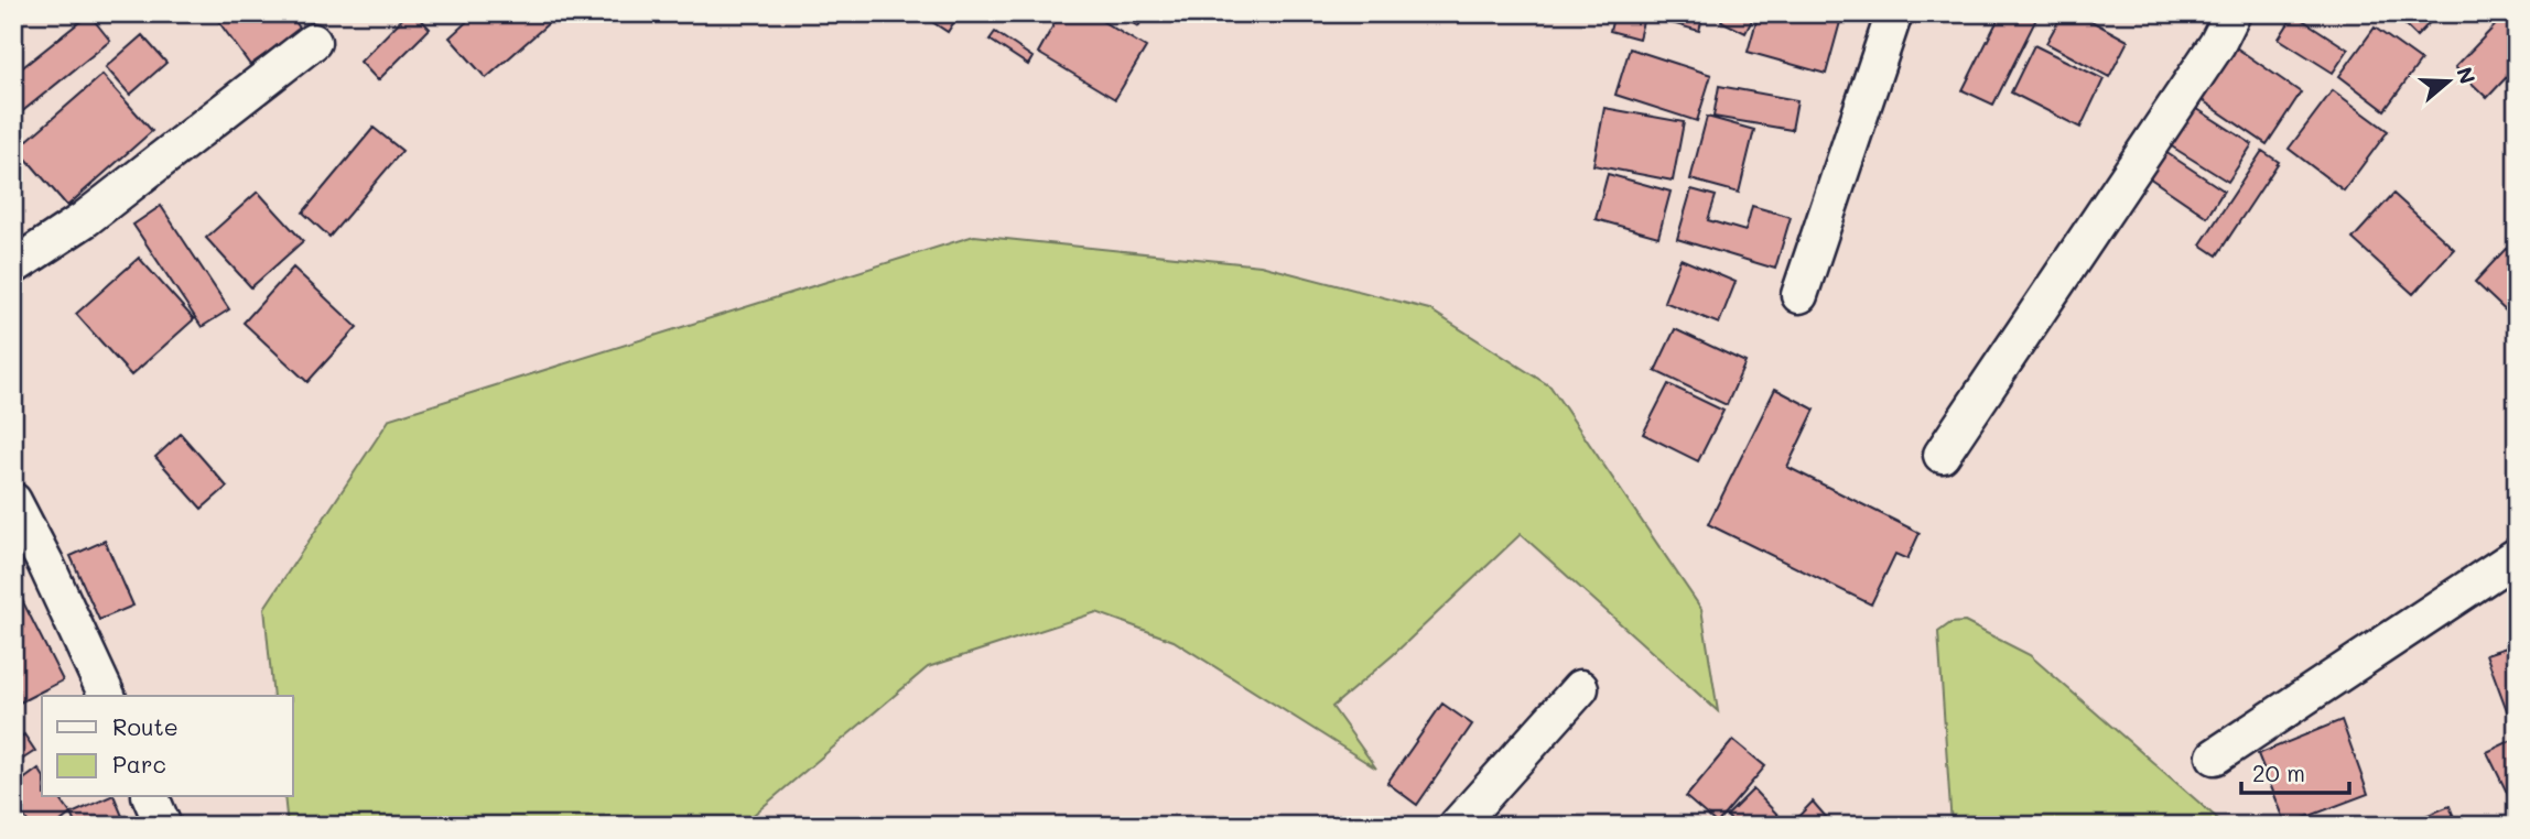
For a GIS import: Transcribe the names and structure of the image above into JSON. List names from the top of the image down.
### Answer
{
  "legend": ["Route", "Parc"],
  "scale_bar": "20 m",
  "north": "right"
}
